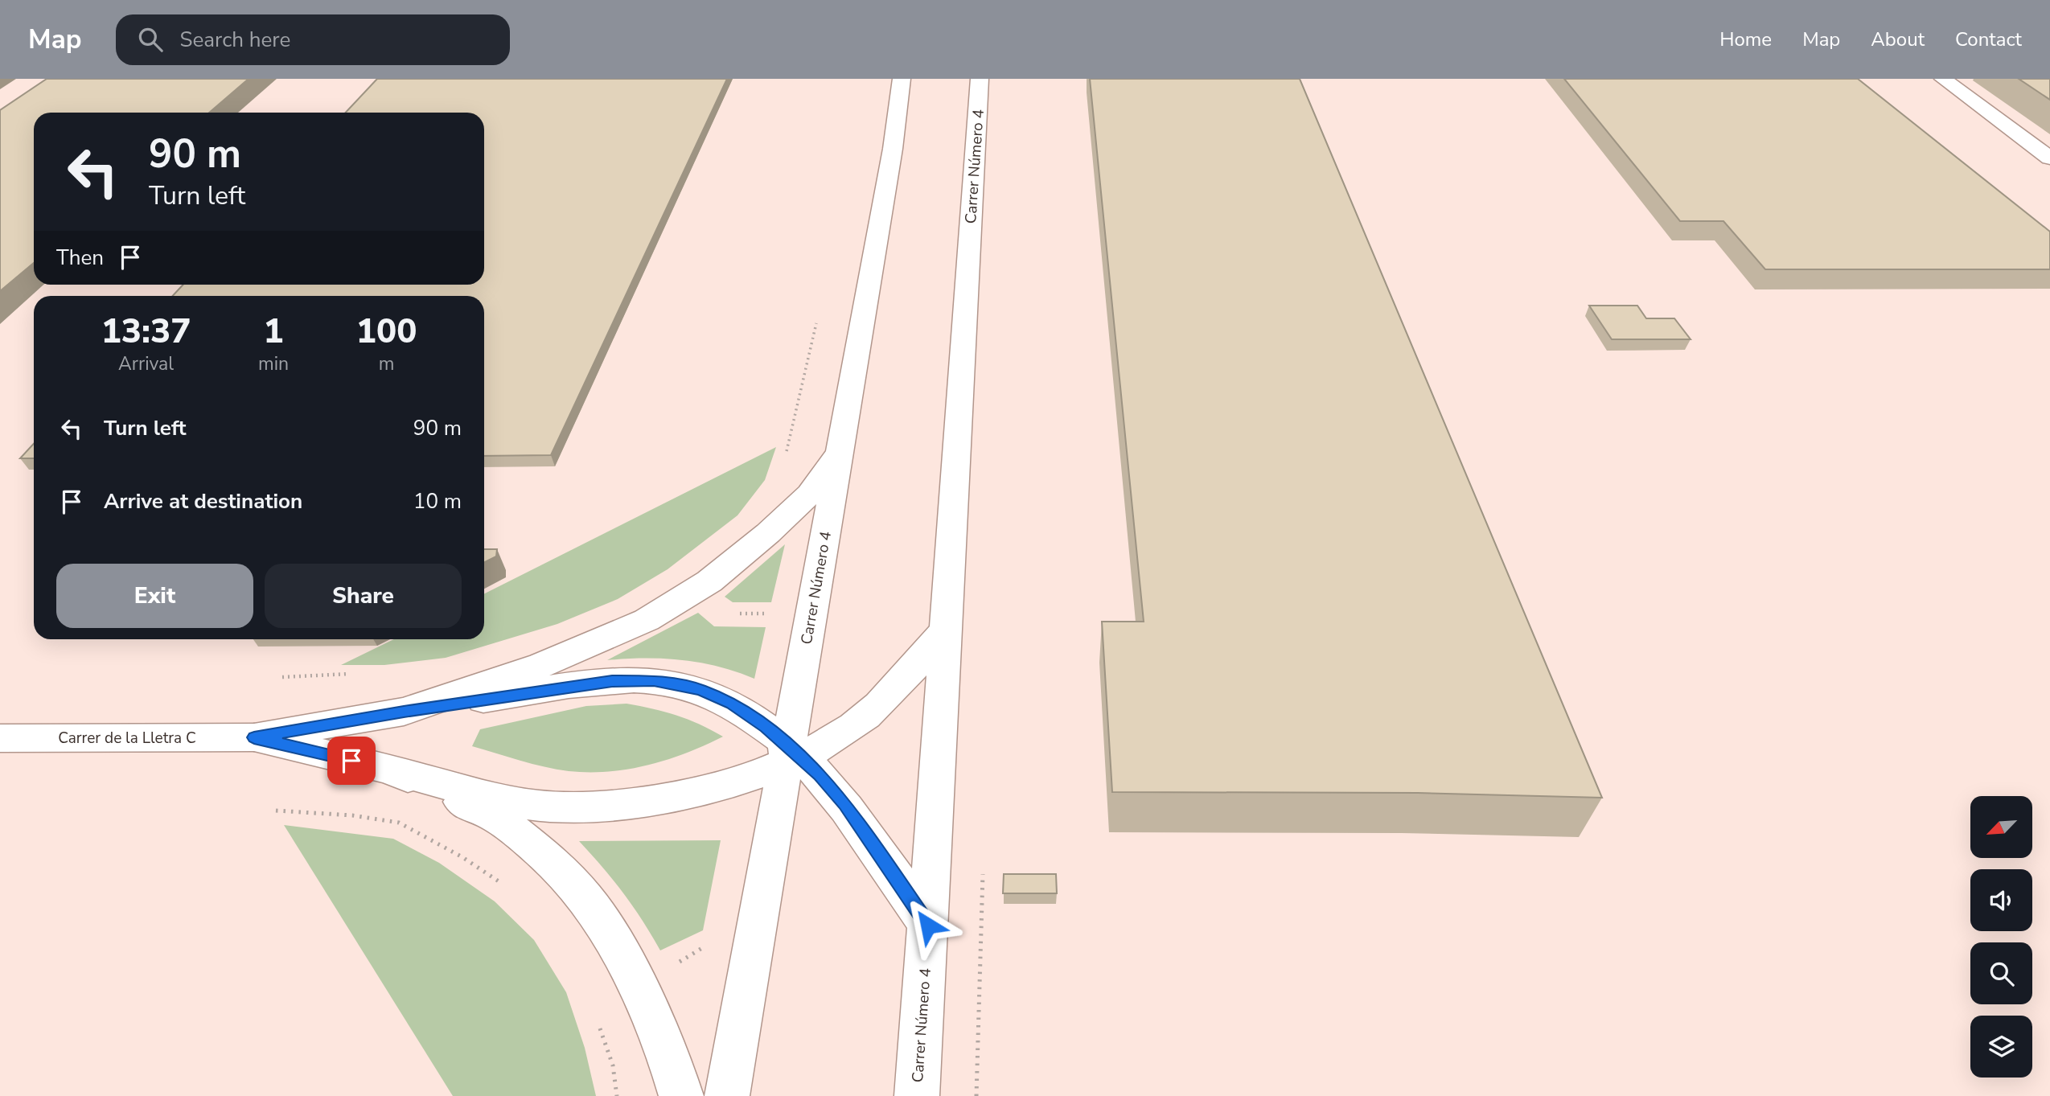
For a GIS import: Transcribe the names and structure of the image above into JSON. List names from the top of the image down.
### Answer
{
  "streets": {
    "street": ["Carrer Número 4", "Carrer de la Lletra C"]
  },
  "north": "bottom left",
  "page": {
    "header": "Map",
    "search": "Search here",
    "nav": [
      "Home",
      "Map",
      "About",
      "Contact"
    ],
    "turn": ["90 m", "Turn left"],
    "then": "Then",
    "eta": [
      "13:37",
      "Arrival",
      "1",
      "min",
      "100",
      "m"
    ],
    "list": [
      {
        "name": "Turn left",
        "value": "90 m"
      },
      {
        "name": "Arrive at destination",
        "value": "10 m"
      }
    ],
    "buttons": ["Exit", "Share"]
  }
}
